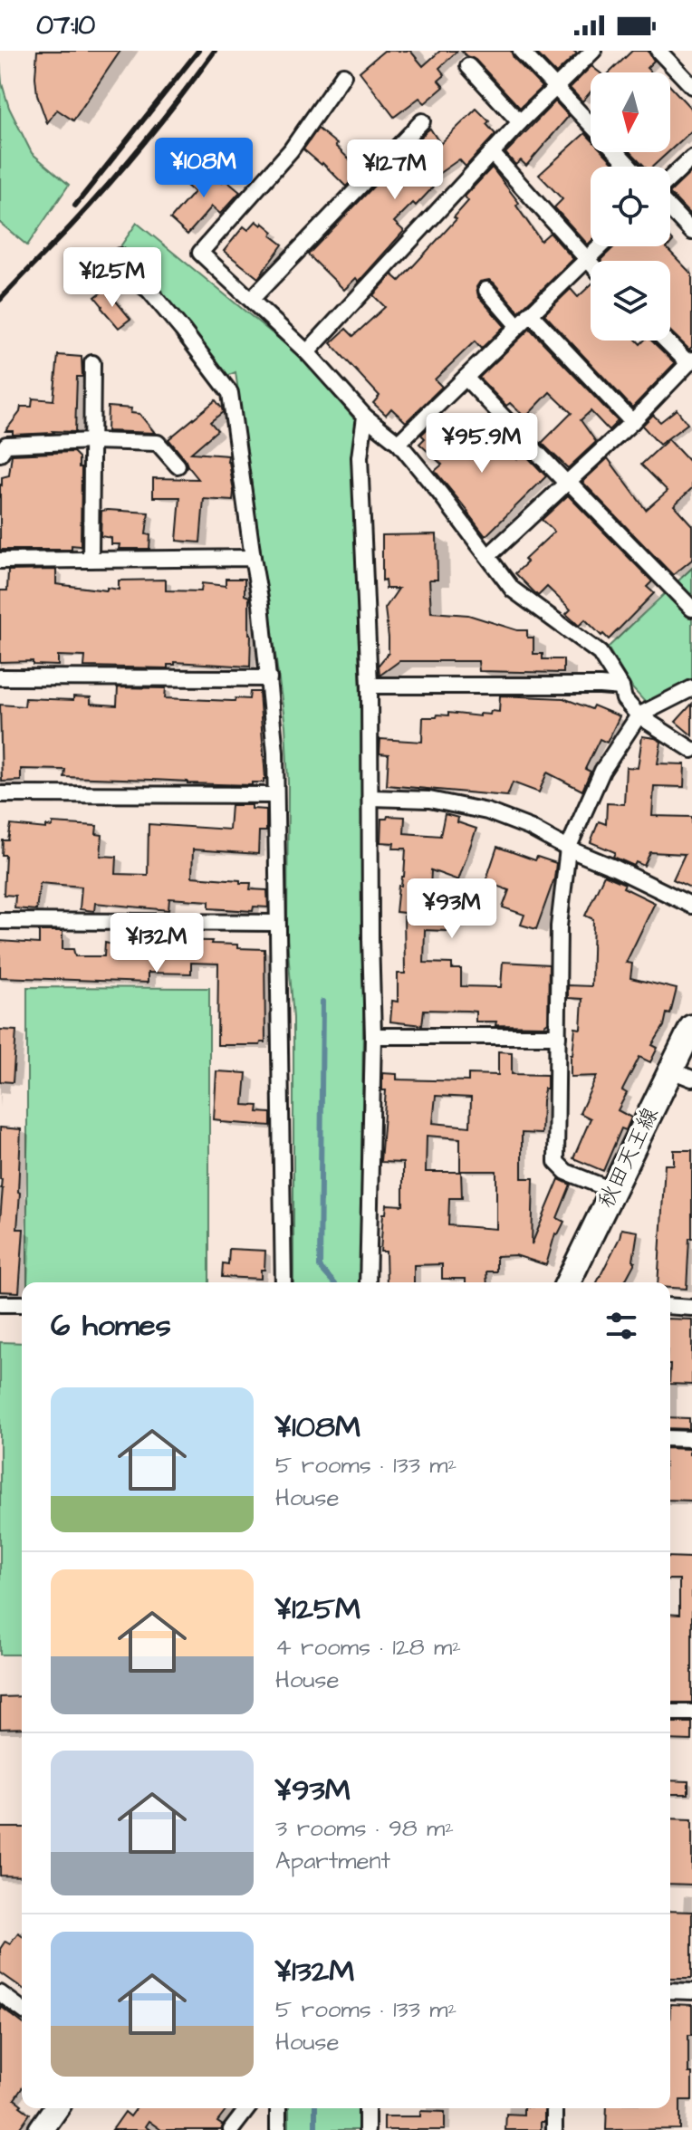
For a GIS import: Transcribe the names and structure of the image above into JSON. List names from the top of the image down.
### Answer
{
  "streets": {
    "main road": ["秋田天王線"]
  },
  "north": "bottom",
  "page": {
    "status": "07:10",
    "price": [
      "¥108M",
      "¥127M",
      "¥125M",
      "¥95.9M",
      "¥93M",
      "¥132M"
    ],
    "heading": "6 homes",
    "list": [
      {
        "name": "¥108M",
        "note": "5 rooms · 133 m² · House"
      },
      {
        "name": "¥125M",
        "note": "4 rooms · 128 m² · House"
      },
      {
        "name": "¥93M",
        "note": "3 rooms · 98 m² · Apartment"
      },
      {
        "name": "¥132M",
        "note": "5 rooms · 133 m² · House"
      }
    ]
  }
}
